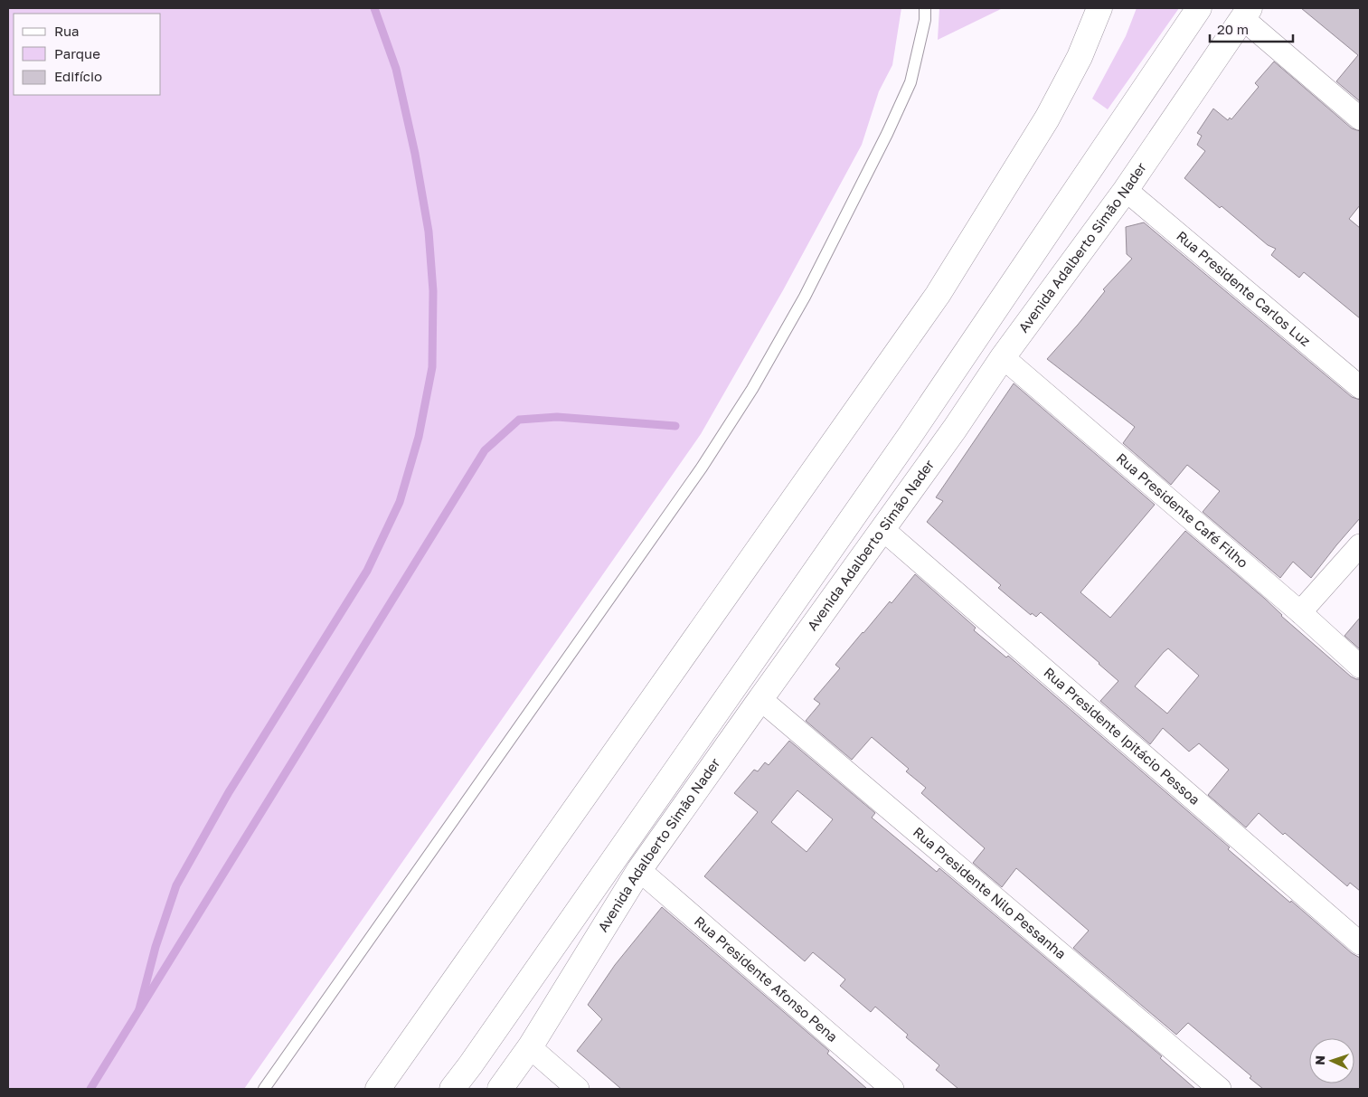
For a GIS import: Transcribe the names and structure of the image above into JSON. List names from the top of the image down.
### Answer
{
  "streets": {
    "main road": ["Avenida Adalberto Simão Nader"],
    "street": [
      "Rua Presidente Carlos Luz",
      "Rua Presidente Café Filho",
      "Rua Presidente Ipitácio Pessoa",
      "Rua Presidente Nilo Pessanha",
      "Rua Presidente Afonso Pena"
    ]
  },
  "crossings": [
    ["Avenida Adalberto Simão Nader", "Rua Presidente Carlos Luz"],
    ["Avenida Adalberto Simão Nader", "Rua Presidente Café Filho"],
    ["Avenida Adalberto Simão Nader", "Rua Presidente Ipitácio Pessoa"],
    ["Avenida Adalberto Simão Nader", "Rua Presidente Nilo Pessanha"],
    ["Avenida Adalberto Simão Nader", "Rua Presidente Afonso Pena"]
  ],
  "legend": ["Rua", "Parque", "Edifício"],
  "scale_bar": "20 m",
  "north": "left"
}
